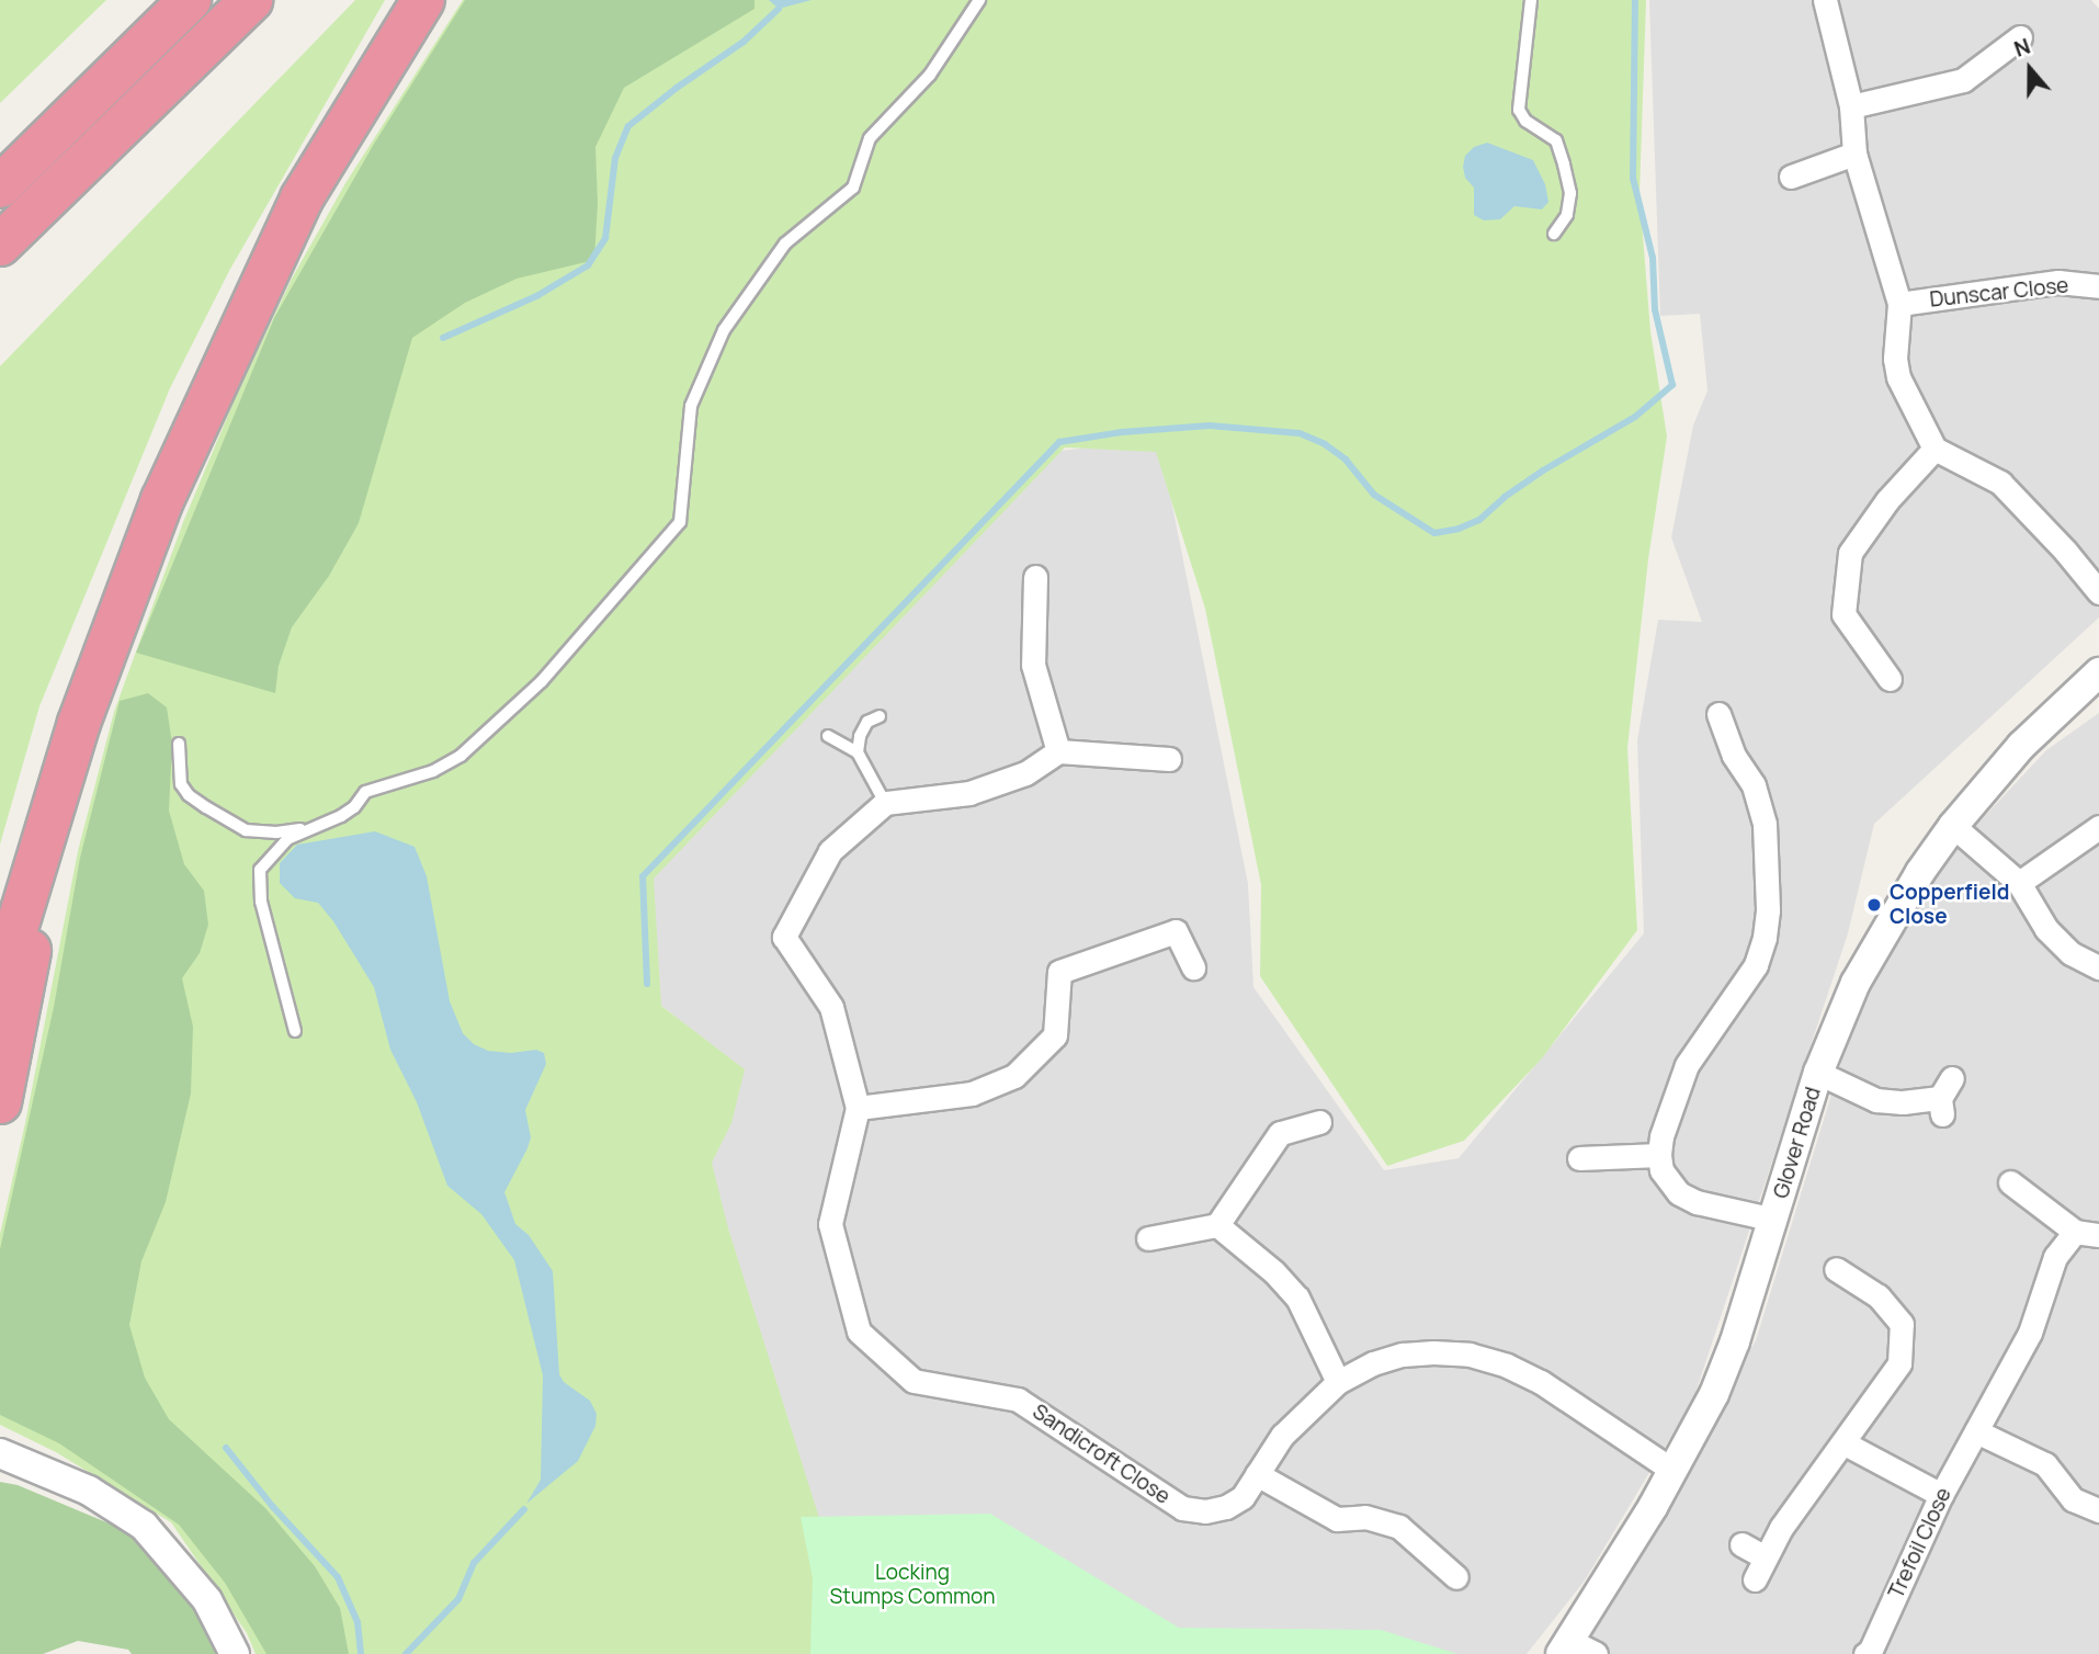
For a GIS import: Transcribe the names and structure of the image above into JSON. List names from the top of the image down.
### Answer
{
  "streets": {
    "street": [
      "Dunscar Close",
      "Glover Road",
      "Sandicroft Close",
      "Trefoil Close"
    ]
  },
  "crossings": [
    ["Glover Road", "Sandicroft Close"]
  ],
  "parks": ["Locking Stumps Common"],
  "places": ["Copperfield Close"],
  "north": "top"
}
